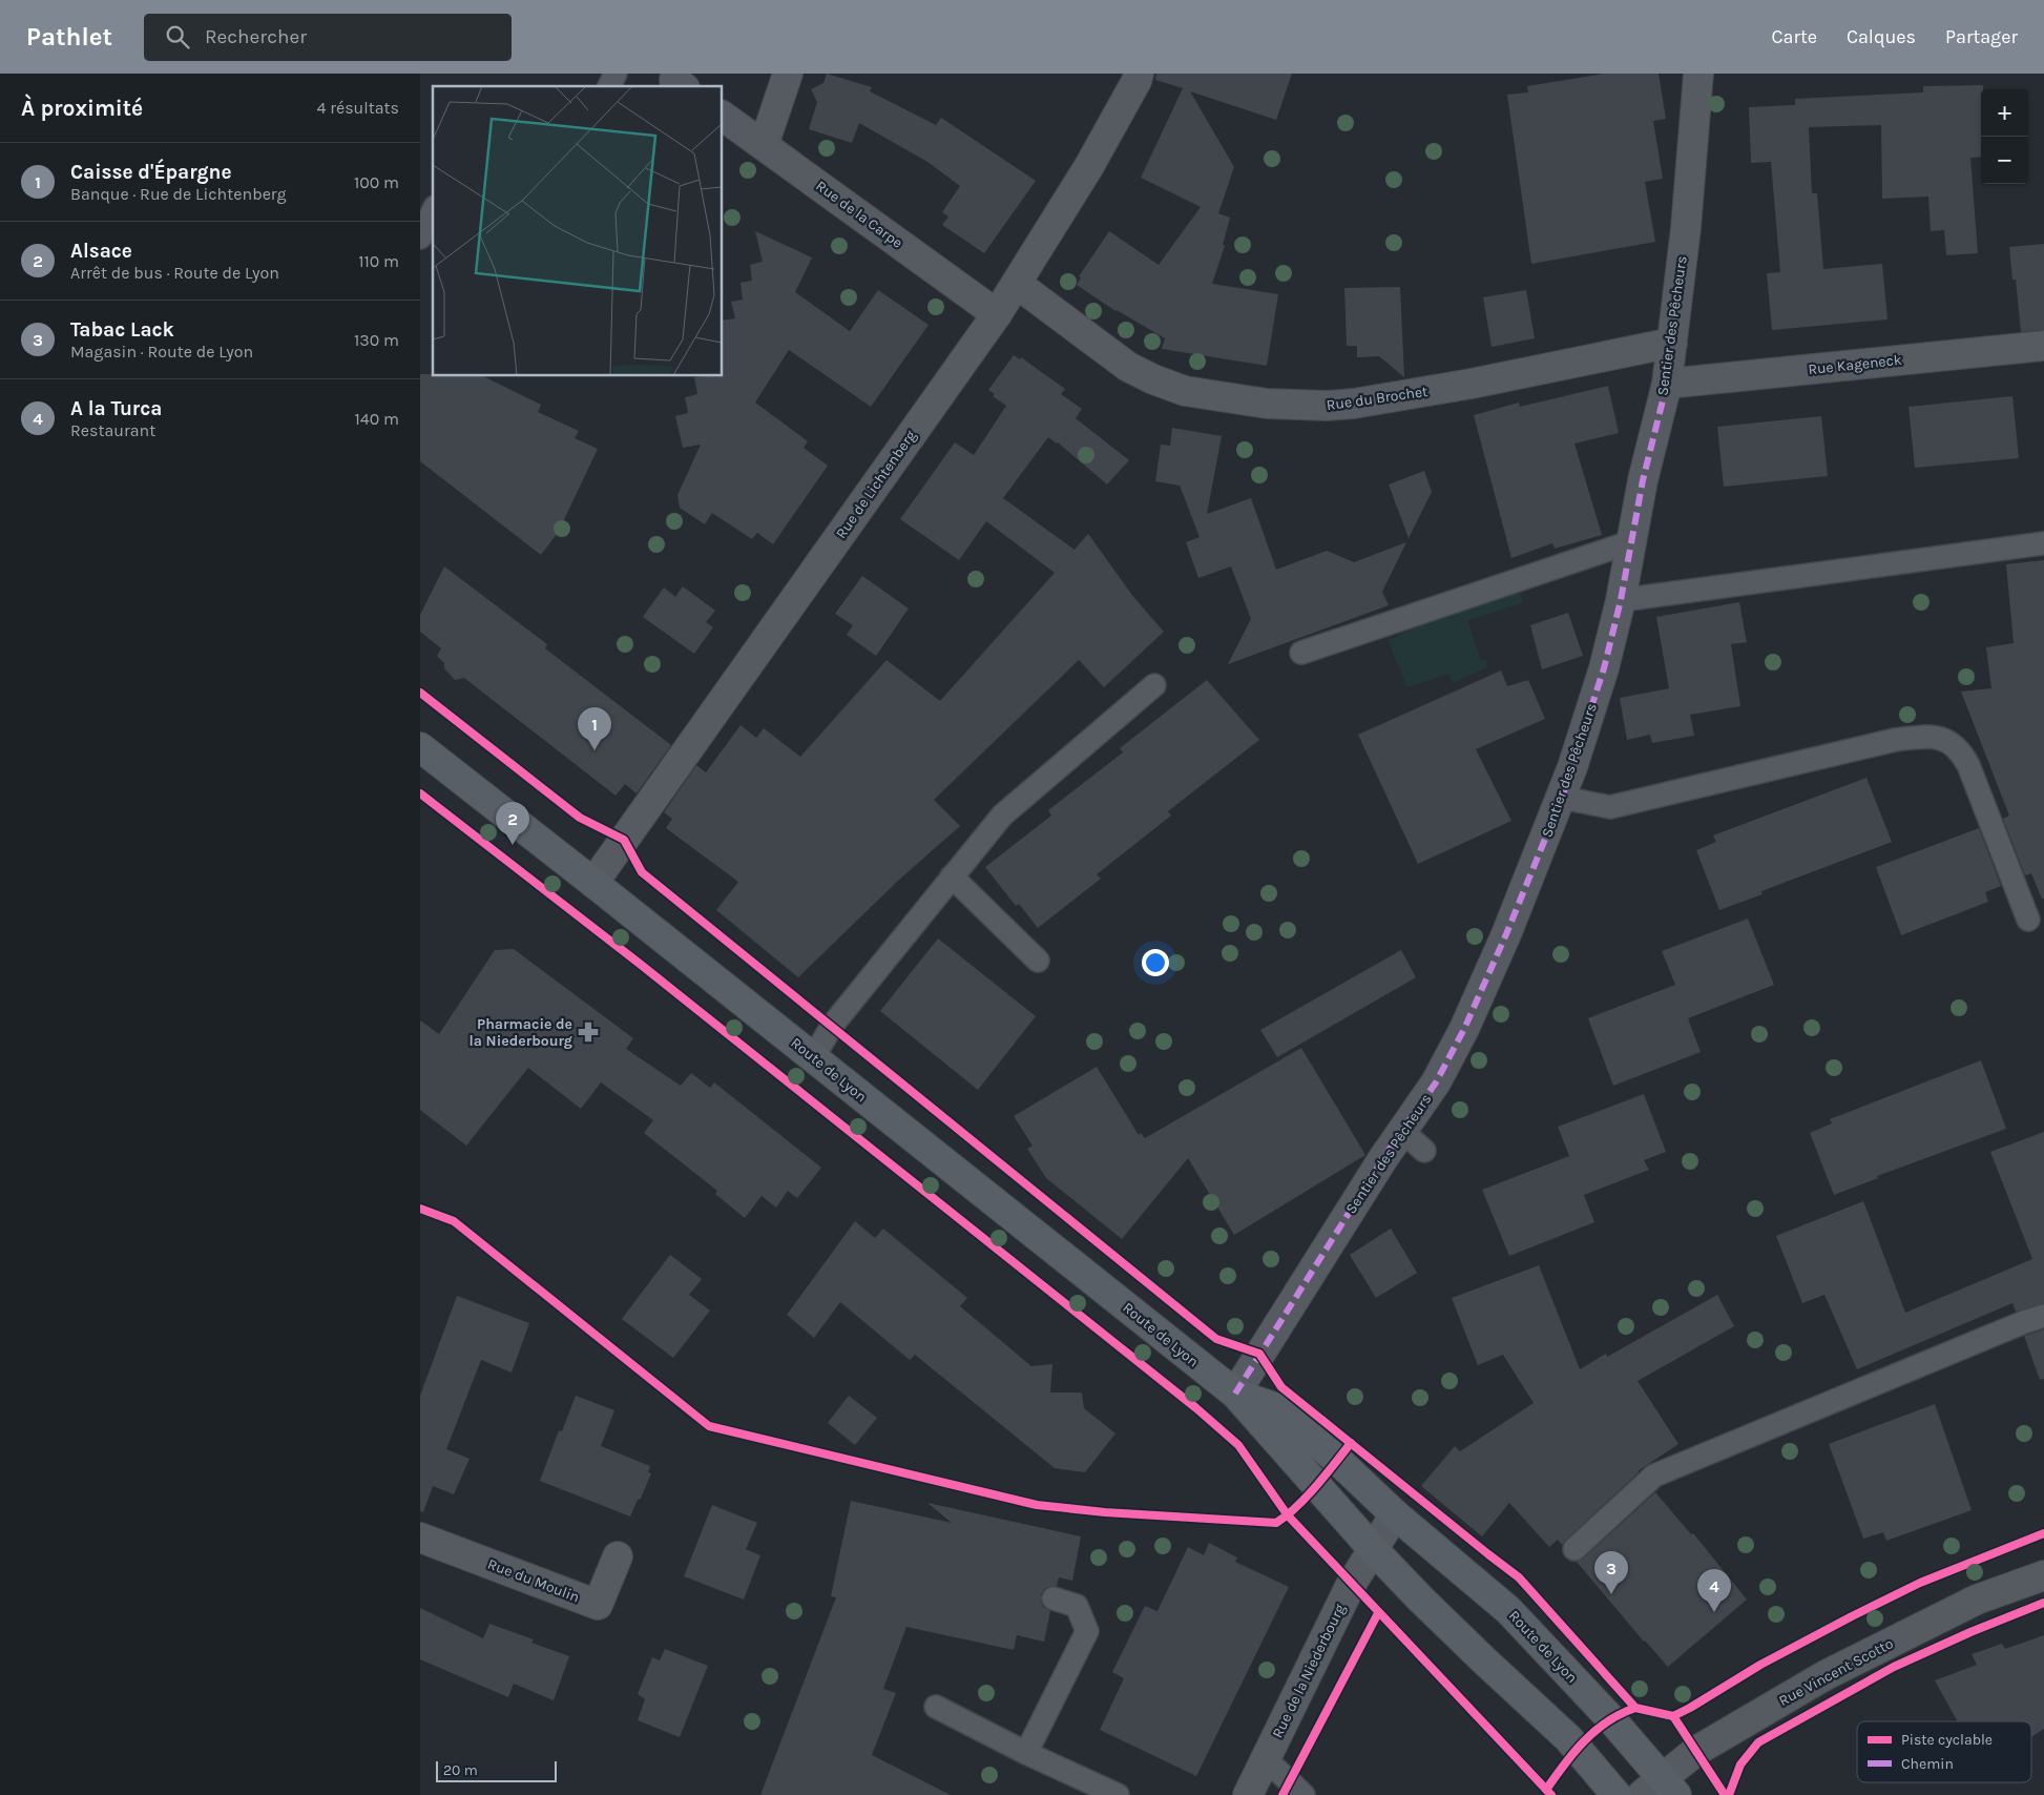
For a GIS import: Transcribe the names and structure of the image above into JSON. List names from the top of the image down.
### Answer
{
  "streets": {
    "main road": ["Route de Lyon"],
    "street": [
      "Rue de la Carpe",
      "Sentier des Pêcheurs",
      "Rue Kageneck",
      "Rue du Brochet",
      "Rue de Lichtenberg",
      "Rue du Moulin",
      "Rue de la Niederbourg",
      "Rue Vincent Scotto"
    ]
  },
  "crossings": [
    ["Rue de la Carpe", "Rue de Lichtenberg"],
    ["Sentier des Pêcheurs", "Rue Kageneck"],
    ["Sentier des Pêcheurs", "Rue du Brochet"],
    ["Sentier des Pêcheurs", "Route de Lyon"],
    ["Rue du Brochet", "Rue de Lichtenberg"],
    ["Rue de Lichtenberg", "Route de Lyon"],
    ["Route de Lyon", "Rue de la Niederbourg"],
    ["Route de Lyon", "Rue Vincent Scotto"]
  ],
  "places": {
    "pharmacy": ["Pharmacie de la Niederbourg"]
  },
  "legend": ["Piste cyclable", "Chemin"],
  "scale_bar": "20 m",
  "page": {
    "header": "Pathlet",
    "search": "Rechercher",
    "nav": ["Carte", "Calques", "Partager"],
    "heading": ["À proximité", "4 résultats"],
    "map_buttons": ["+", "−"],
    "list": [
      {
        "mark": "1",
        "name": "Caisse d'Épargne",
        "note": "Banque · Rue de Lichtenberg",
        "value": "100 m"
      },
      {
        "mark": "2",
        "name": "Alsace",
        "note": "Arrêt de bus · Route de Lyon",
        "value": "110 m"
      },
      {
        "mark": "3",
        "name": "Tabac Lack",
        "note": "Magasin · Route de Lyon",
        "value": "130 m"
      },
      {
        "mark": "4",
        "name": "A la Turca",
        "note": "Restaurant",
        "value": "140 m"
      }
    ],
    "pins": [
      "1",
      "2",
      "3",
      "4"
    ],
    "scale": "20 m"
  }
}
